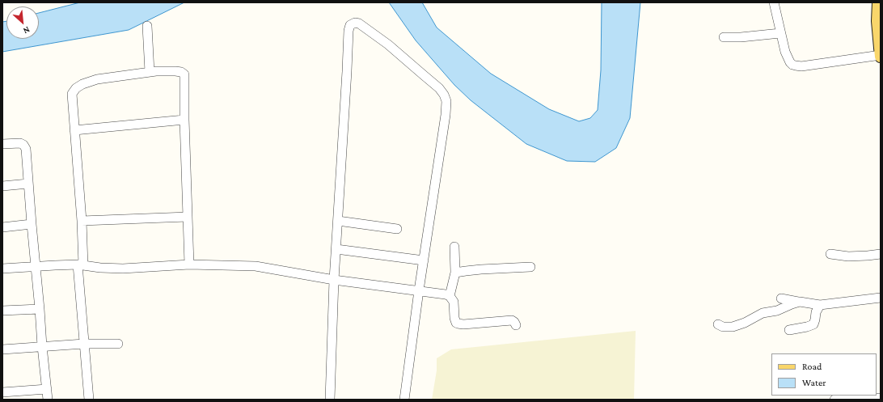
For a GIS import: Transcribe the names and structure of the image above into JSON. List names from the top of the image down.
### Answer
{
  "legend": ["Road", "Water"],
  "north": "bottom right"
}
